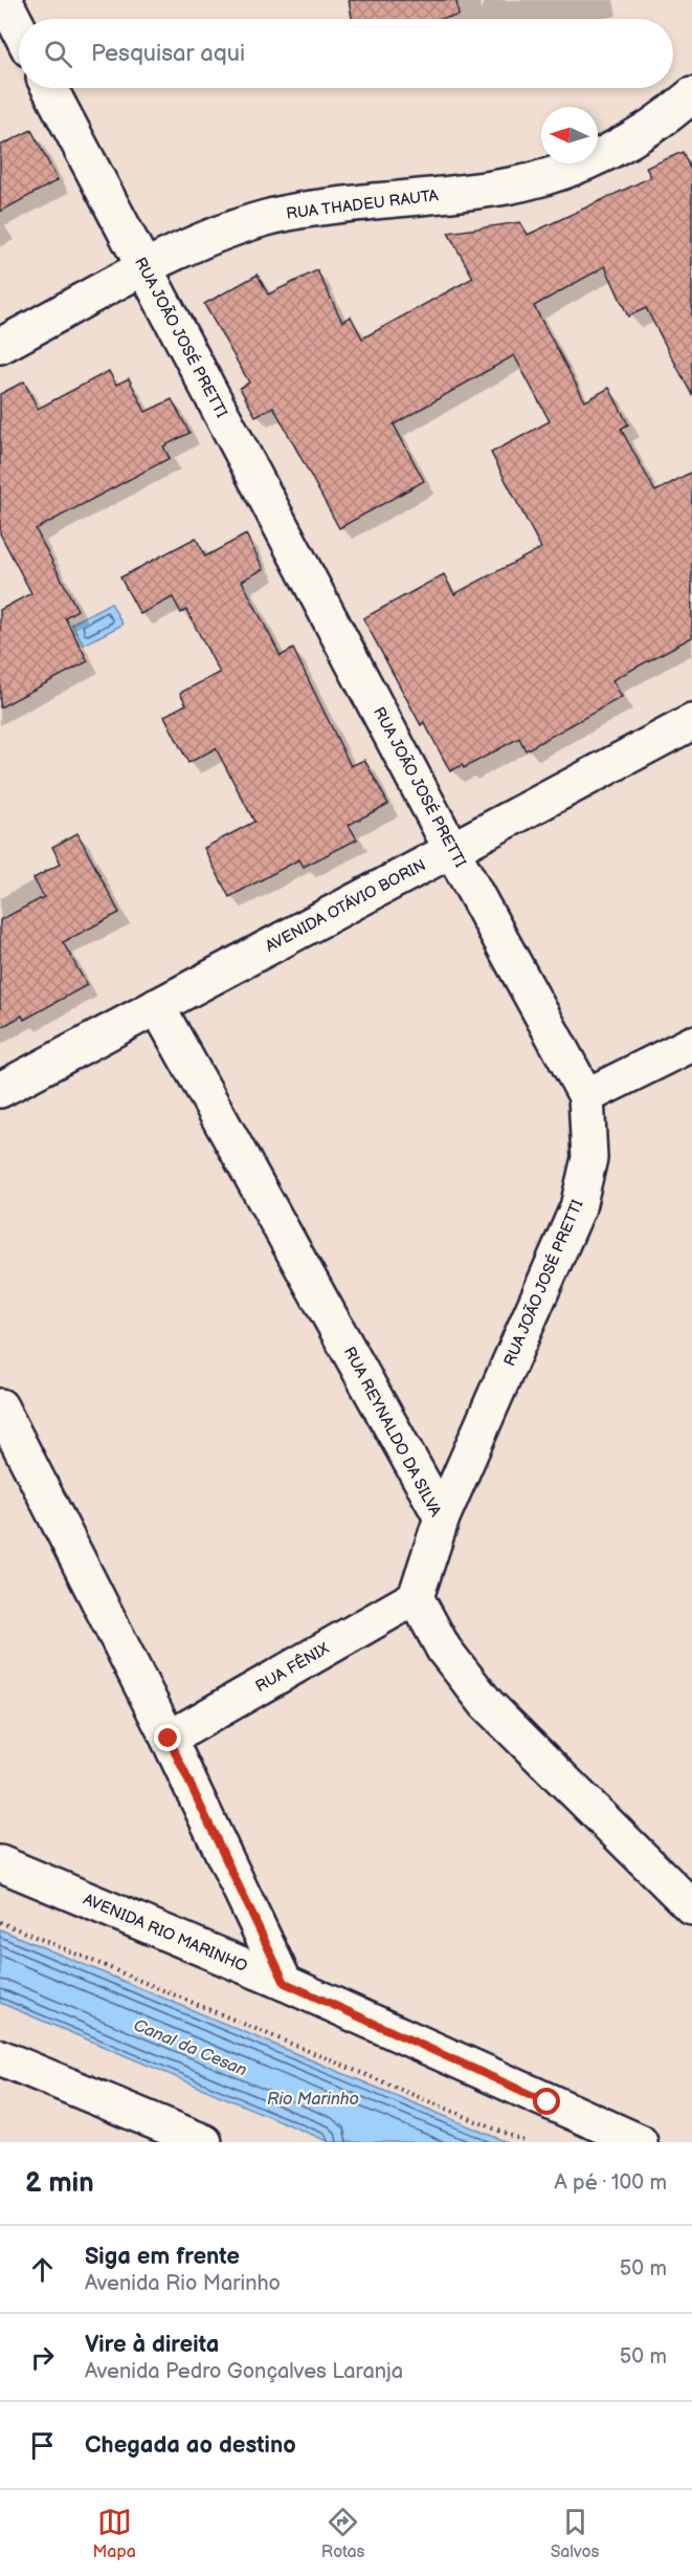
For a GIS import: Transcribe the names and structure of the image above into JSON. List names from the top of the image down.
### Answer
{
  "streets": {
    "street": [
      "RUA THADEU RAUTA",
      "RUA JOÃO JOSÉ PRETTI",
      "AVENIDA OTÁVIO BORIN",
      "RUA REYNALDO DA SILVA",
      "RUA FÊNIX",
      "AVENIDA RIO MARINHO"
    ]
  },
  "crossings": [
    ["RUA THADEU RAUTA", "RUA JOÃO JOSÉ PRETTI"],
    ["RUA JOÃO JOSÉ PRETTI", "AVENIDA OTÁVIO BORIN"],
    ["RUA JOÃO JOSÉ PRETTI", "RUA REYNALDO DA SILVA"],
    ["AVENIDA OTÁVIO BORIN", "RUA REYNALDO DA SILVA"],
    ["RUA REYNALDO DA SILVA", "RUA FÊNIX"]
  ],
  "water": ["Canal da Cesan", "Rio Marinho"],
  "north": "left",
  "page": {
    "search": "Pesquisar aqui",
    "heading": ["2 min", "A pé · 100 m"],
    "list": [
      ["Siga em frente", "Avenida Rio Marinho", "50 m"],
      ["Vire à direita", "Avenida Pedro Gonçalves Laranja", "50 m"],
      "Chegada ao destino"
    ],
    "nav": ["Mapa", "Rotas", "Salvos"]
  }
}
